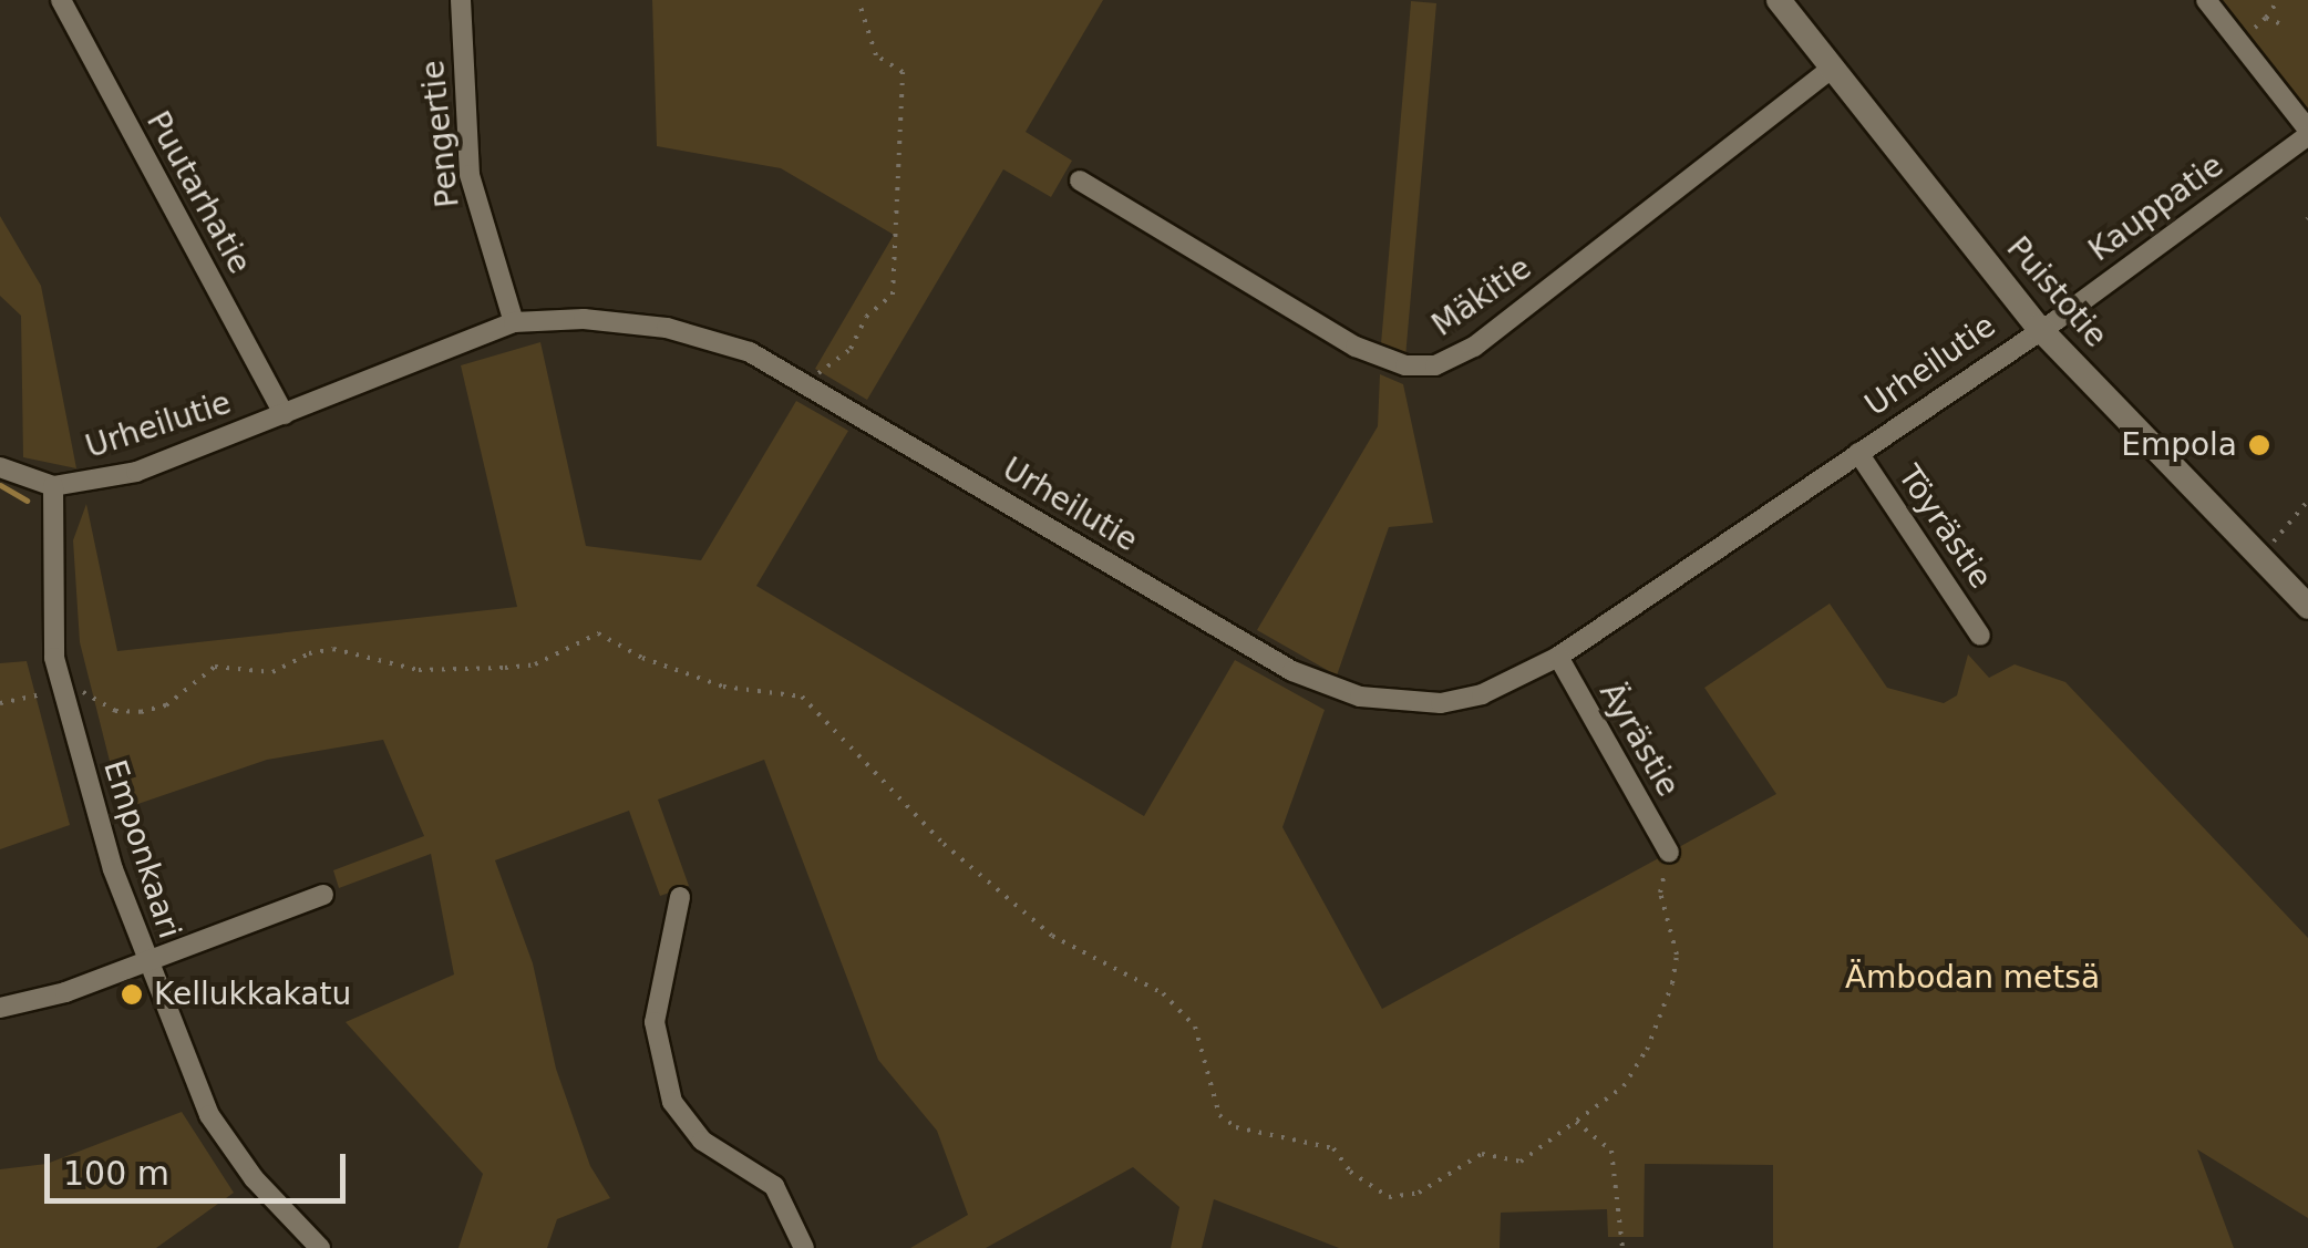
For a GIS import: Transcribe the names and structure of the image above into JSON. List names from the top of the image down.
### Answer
{
  "streets": {
    "street": [
      "Pengertie",
      "Puutarhatie",
      "Kauppatie",
      "Puistotie",
      "Mäkitie",
      "Urheilutie",
      "Töyrästie",
      "Äyrästie",
      "Emponkaari"
    ]
  },
  "crossings": [
    ["Pengertie", "Urheilutie"],
    ["Puutarhatie", "Urheilutie"],
    ["Kauppatie", "Puistotie"],
    ["Kauppatie", "Urheilutie"],
    ["Puistotie", "Mäkitie"],
    ["Puistotie", "Urheilutie"],
    ["Urheilutie", "Töyrästie"],
    ["Urheilutie", "Äyrästie"],
    ["Urheilutie", "Emponkaari"]
  ],
  "parks": ["Ämbodan metsä"],
  "places": ["Empola", "Kellukkakatu"],
  "scale_bar": "100 m"
}
